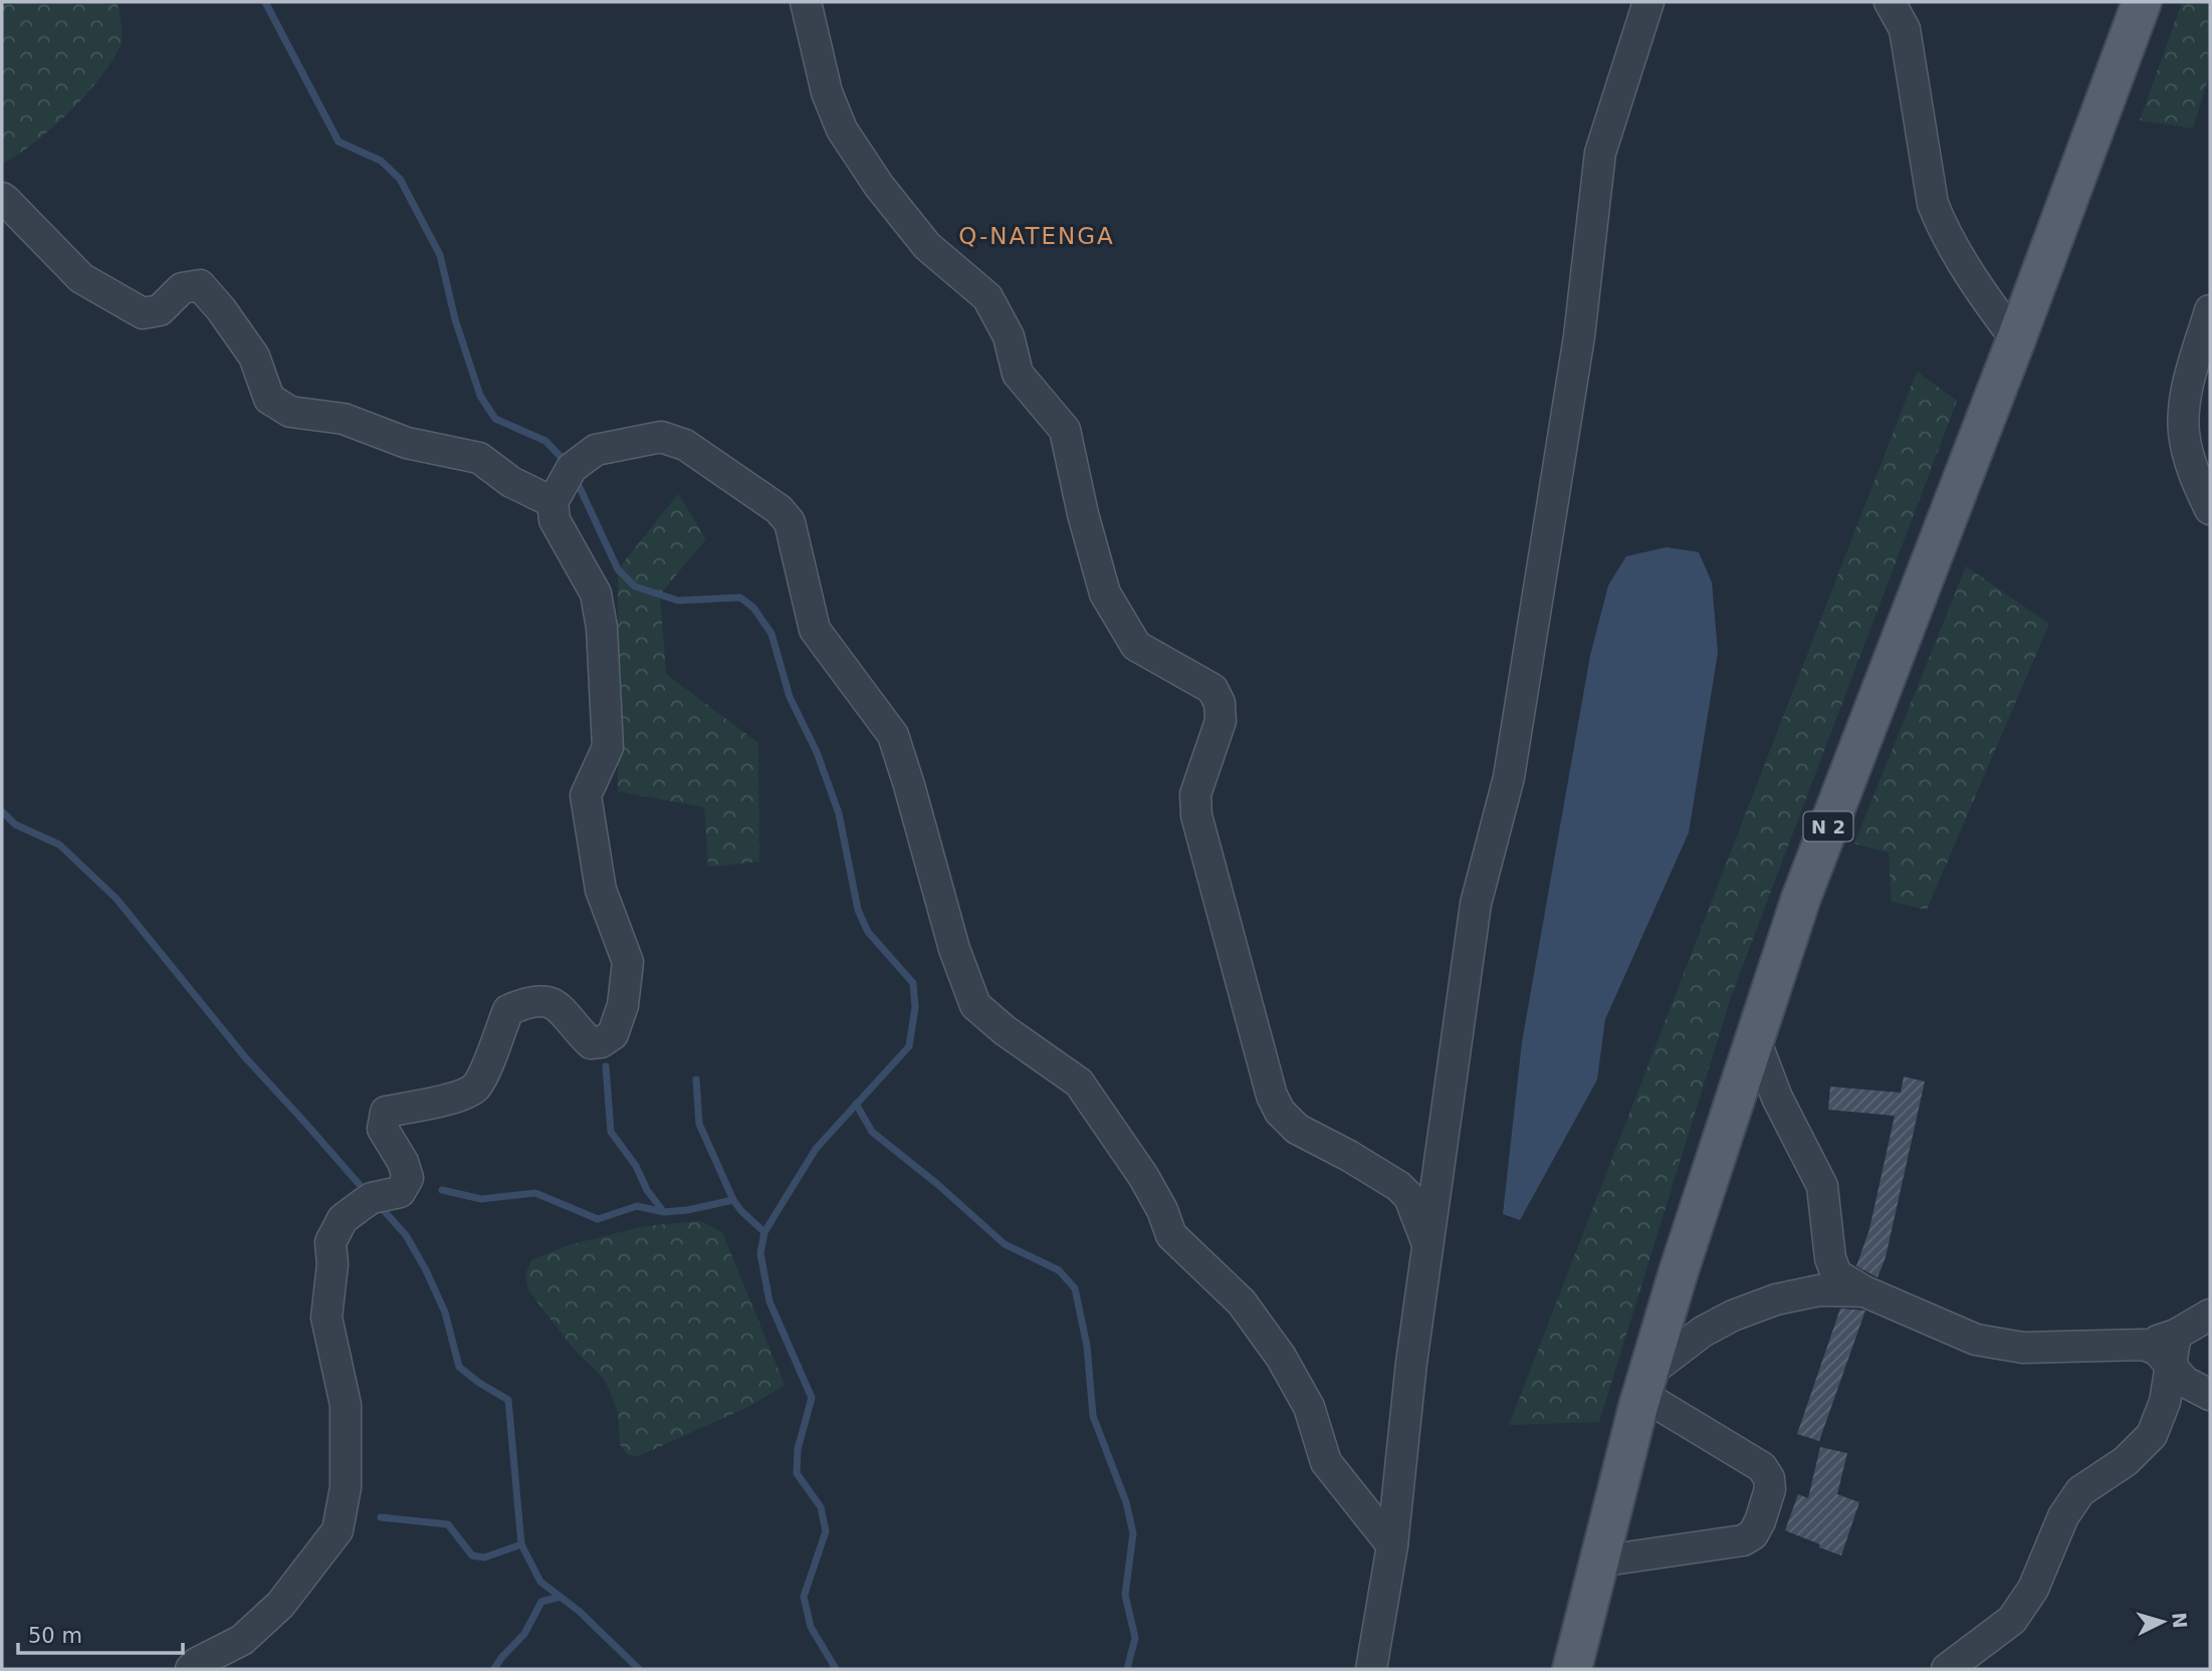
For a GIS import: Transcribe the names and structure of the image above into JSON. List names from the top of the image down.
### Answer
{
  "streets": {
    "main road": ["N 2"]
  },
  "districts": ["Q-NATENGA"],
  "scale_bar": "50 m",
  "north": "right"
}
